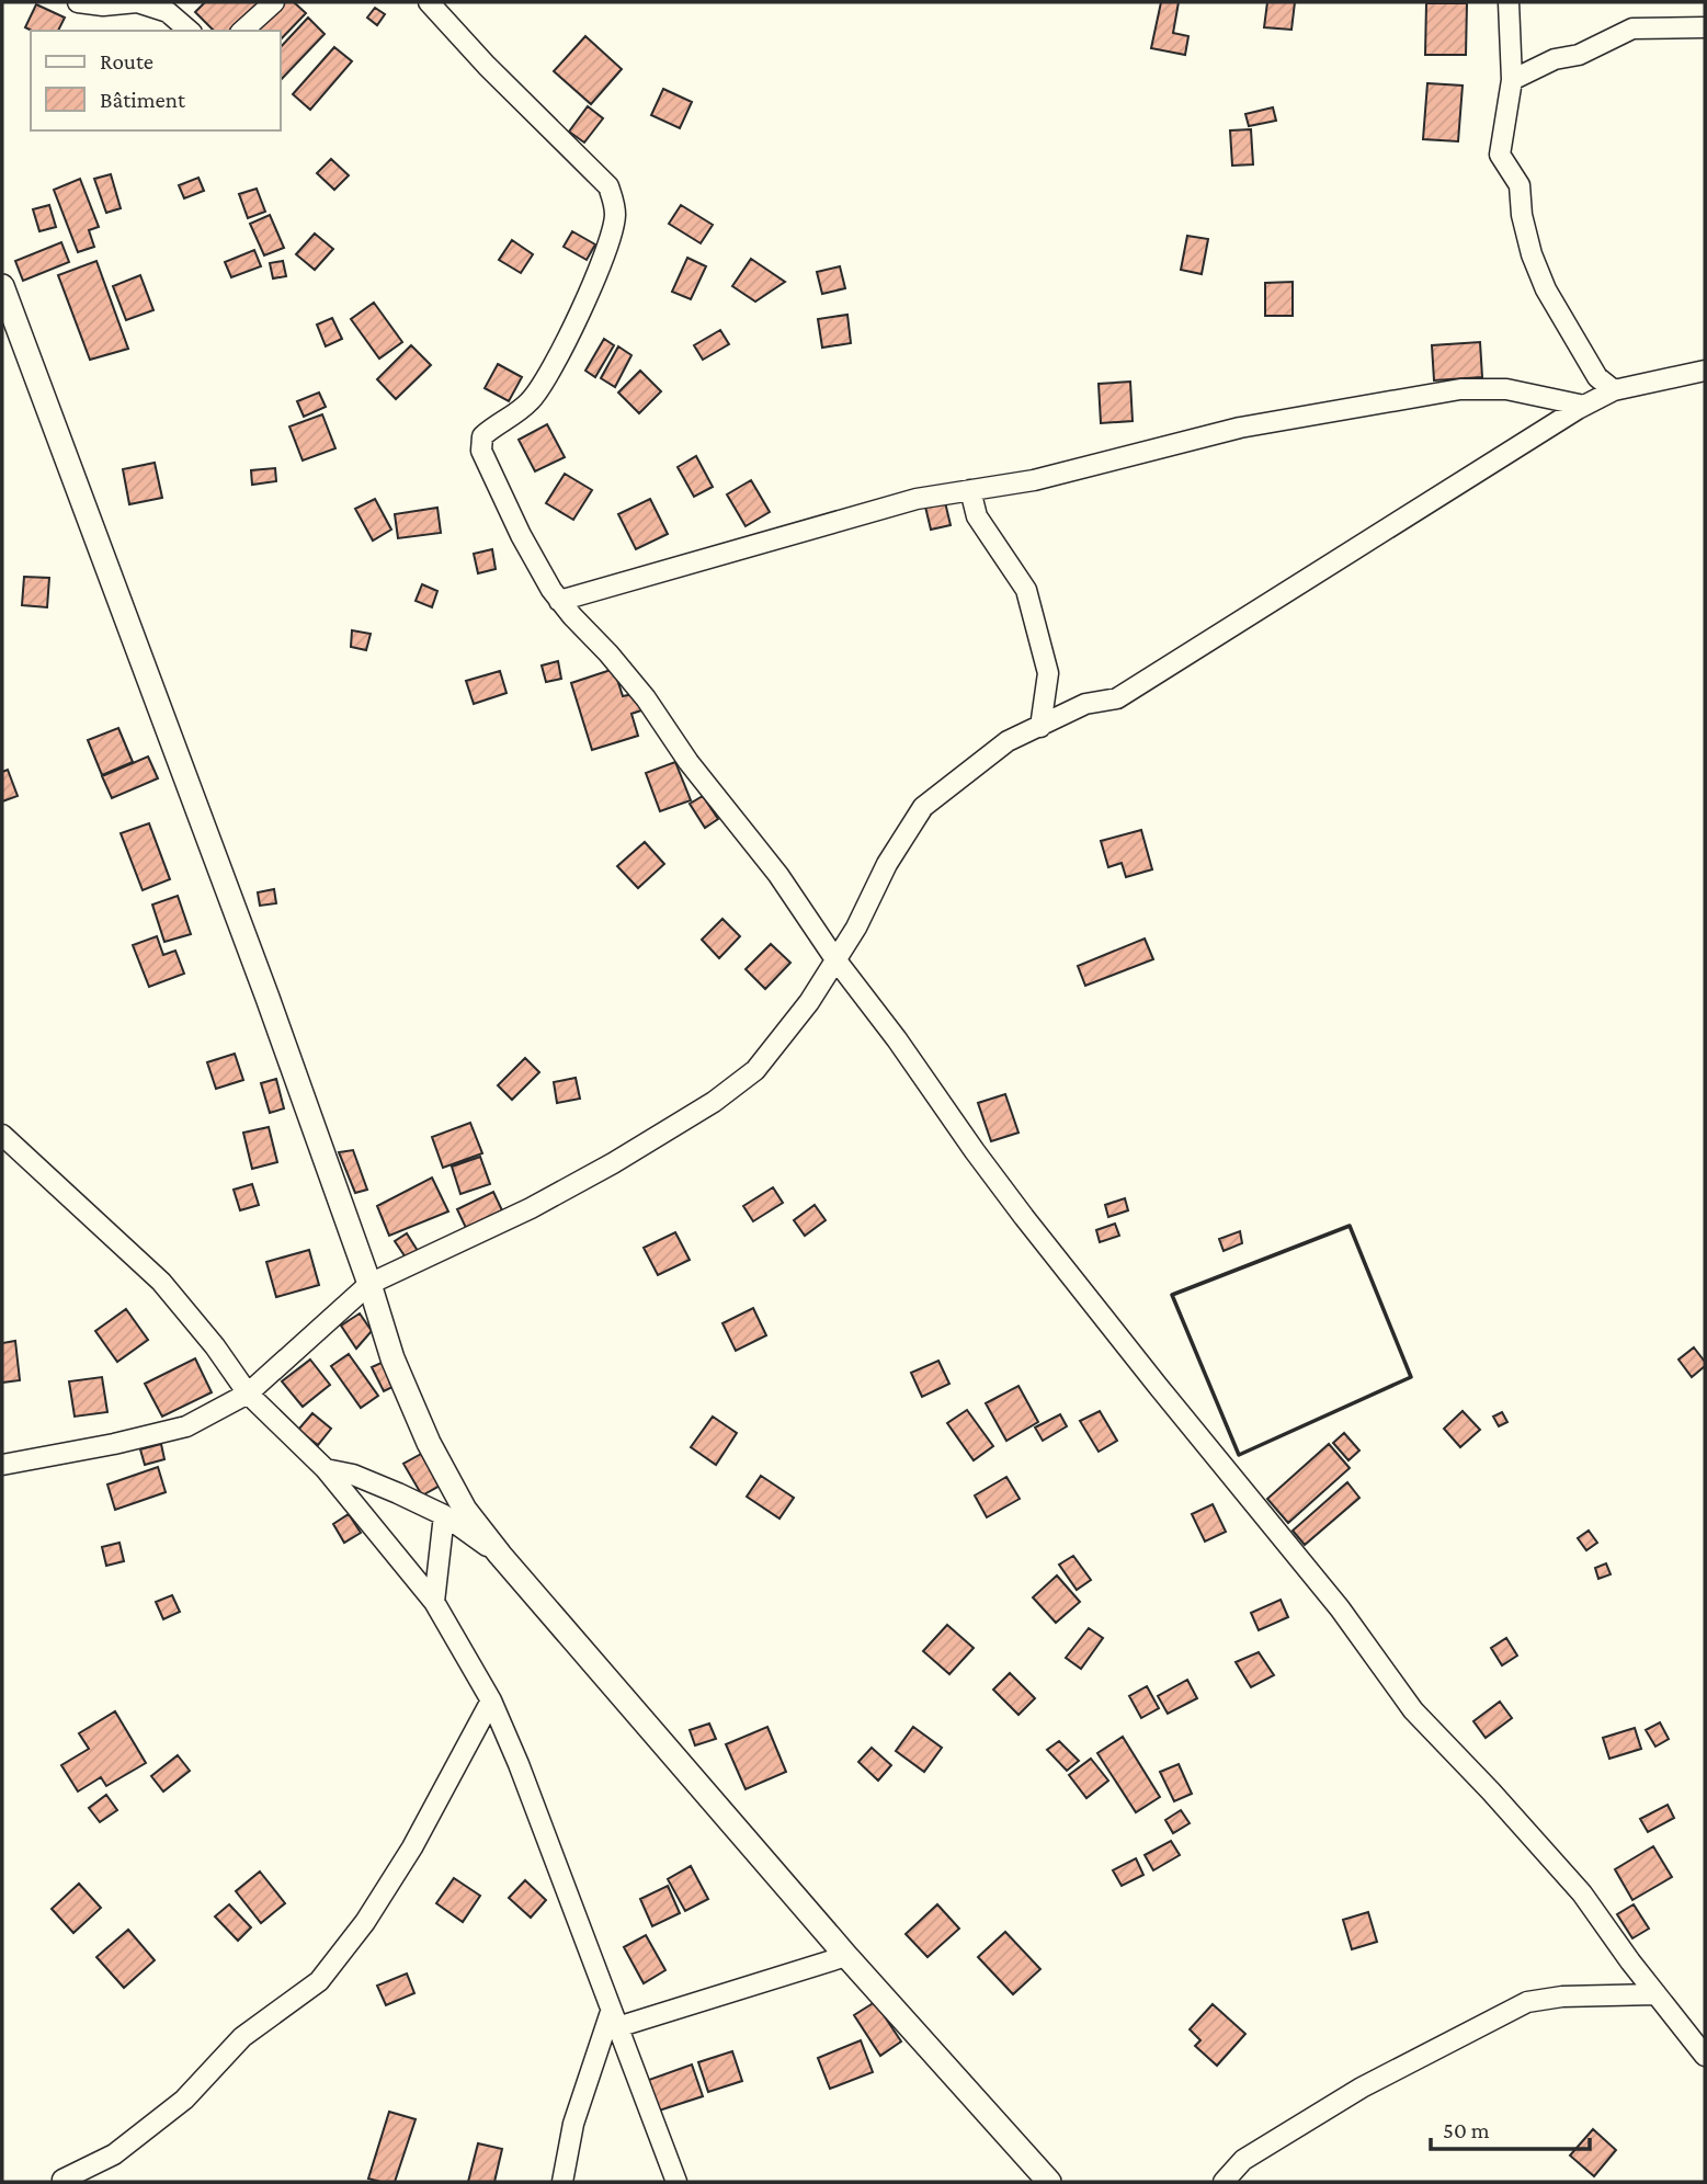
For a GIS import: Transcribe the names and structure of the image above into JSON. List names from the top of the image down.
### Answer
{
  "legend": ["Route", "Bâtiment"],
  "scale_bar": "50 m"
}
